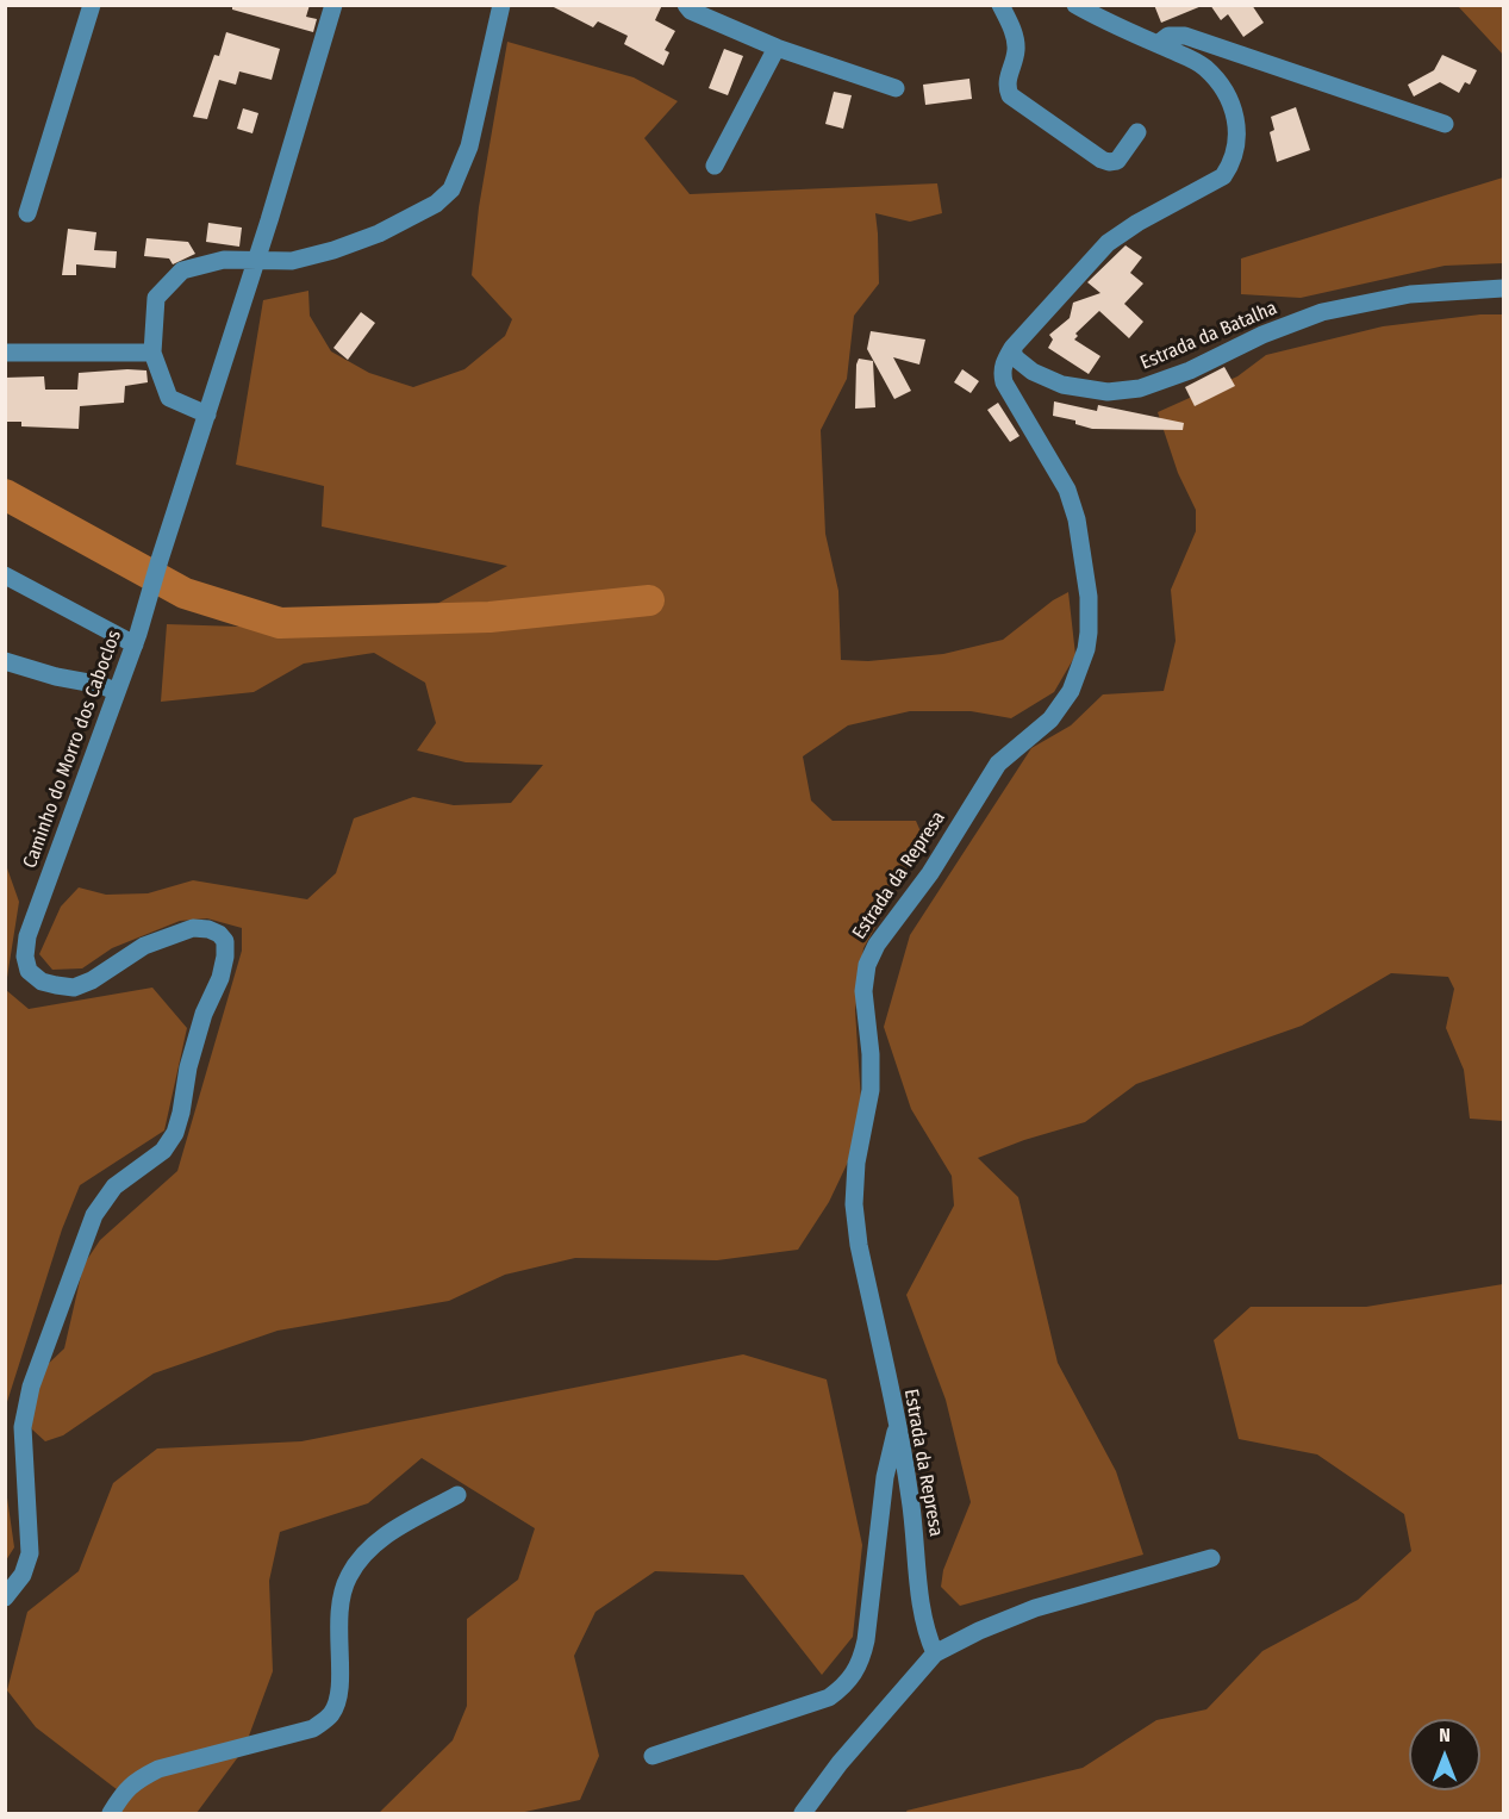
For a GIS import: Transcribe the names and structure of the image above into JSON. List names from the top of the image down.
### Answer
{
  "streets": {
    "street": ["Estrada da Batalha", "Caminho do Morro dos Caboclos", "Estrada da Represa"]
  },
  "crossings": [
    ["Estrada da Batalha", "Estrada da Represa"]
  ],
  "north": "top"
}
